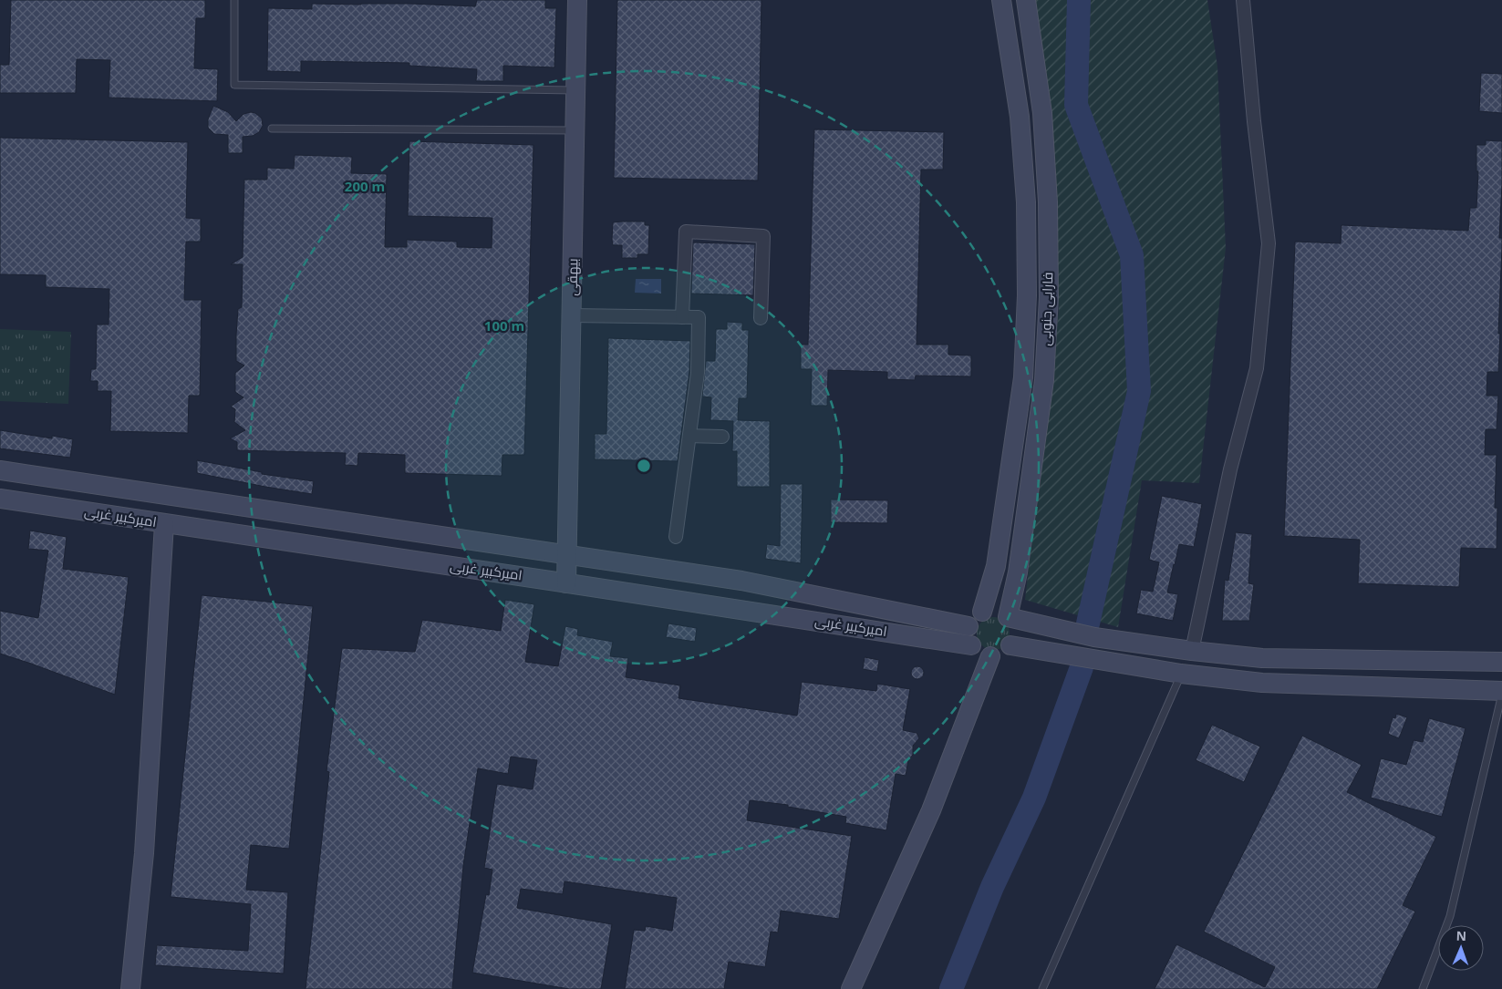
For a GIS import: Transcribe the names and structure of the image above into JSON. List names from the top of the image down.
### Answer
{
  "streets": {
    "street": ["بیهقی", "فارابی جنوبی", "امیرکبیر غربی"]
  },
  "crossings": [
    ["بیهقی", "امیرکبیر غربی"],
    ["فارابی جنوبی", "امیرکبیر غربی"]
  ],
  "north": "top",
  "rings": ["200 m", "100 m"]
}
